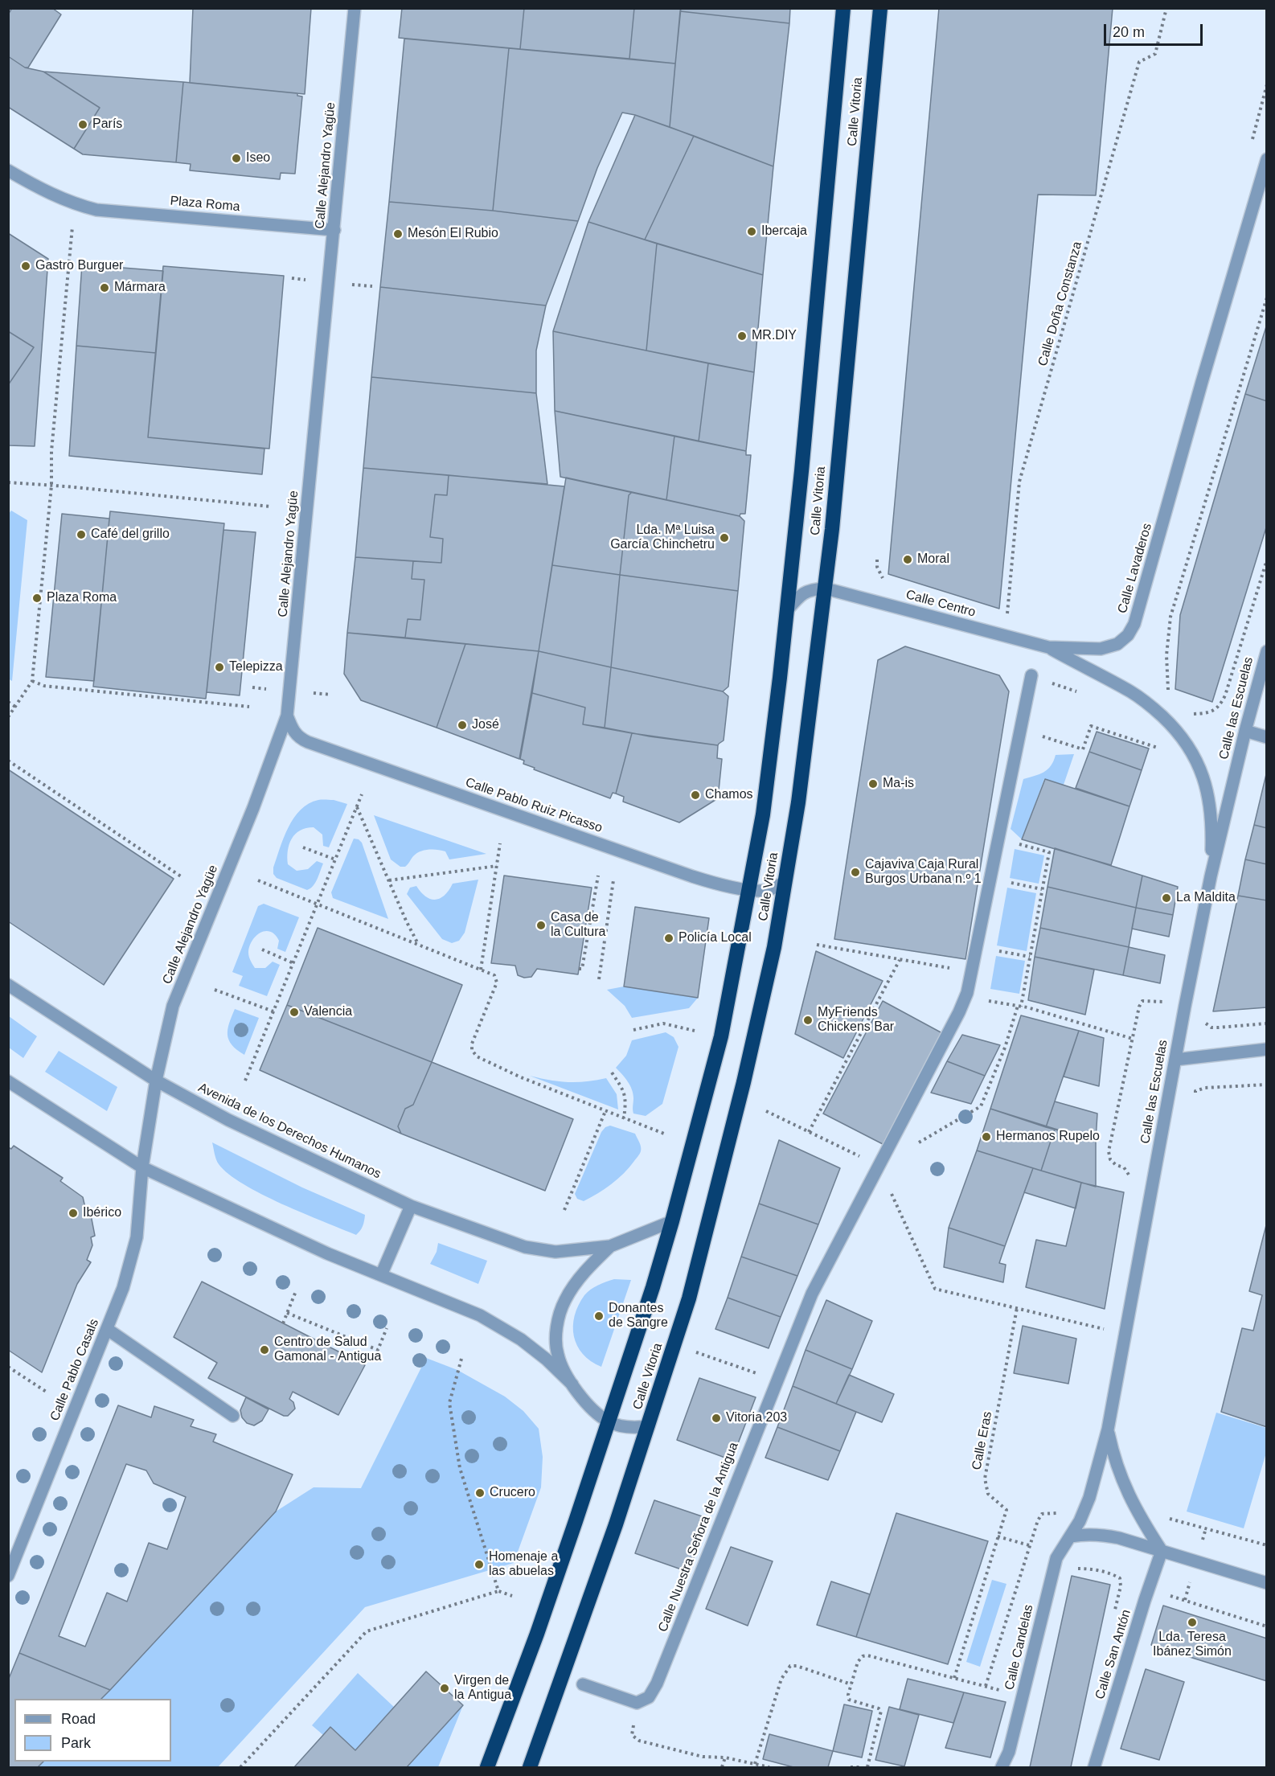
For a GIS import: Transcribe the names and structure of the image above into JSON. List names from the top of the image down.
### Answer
{
  "streets": {
    "highway": ["Calle Vitoria"],
    "street": [
      "Calle Alejandro Yagüe",
      "Plaza Roma",
      "Calle Lavaderos",
      "Calle Centro",
      "Calle las Escuelas",
      "Calle Pablo Ruiz Picasso",
      "Avenida de los Derechos Humanos",
      "Calle Pablo Casals",
      "Calle Nuestra Señora de la Antigua",
      "Calle Candelas",
      "Calle San Antón"
    ],
    "path": ["Calle Doña Constanza", "Calle Eras"]
  },
  "crossings": [
    ["Calle Vitoria", "Calle Centro"],
    ["Calle Vitoria", "Calle Pablo Ruiz Picasso"],
    ["Calle Vitoria", "Avenida de los Derechos Humanos"],
    ["Calle Alejandro Yagüe", "Plaza Roma"],
    ["Calle Alejandro Yagüe", "Calle Pablo Ruiz Picasso"],
    ["Calle Alejandro Yagüe", "Avenida de los Derechos Humanos"],
    ["Calle Lavaderos", "Calle Centro"],
    ["Calle las Escuelas", "Calle Candelas"],
    ["Avenida de los Derechos Humanos", "Calle Pablo Casals"]
  ],
  "places": [
    "París",
    "Iseo",
    "Ibercaja",
    "Mesón El Rubio",
    "Gastro Burguer",
    "Mármara",
    "MR.DIY",
    "Café del grillo",
    "Lda. Mª Luisa García Chinchetru",
    "Moral",
    "Plaza Roma",
    "Telepizza",
    "José",
    "Ma-is",
    "Chamos",
    "Cajaviva Caja Rural Burgos Urbana n.º 1",
    "La Maldita",
    "Casa de la Cultura",
    "Policía Local",
    "Valencia",
    "MyFriends Chickens Bar",
    "Hermanos Rupelo",
    "Ibérico",
    "Donantes de Sangre",
    "Centro de Salud Gamonal - Antigua",
    "Vitoria 203",
    "Crucero",
    "Homenaje a las abuelas",
    "Lda. Teresa Ibánez Simón",
    "Virgen de la Antigua"
  ],
  "legend": ["Road", "Park"],
  "scale_bar": "20 m"
}
